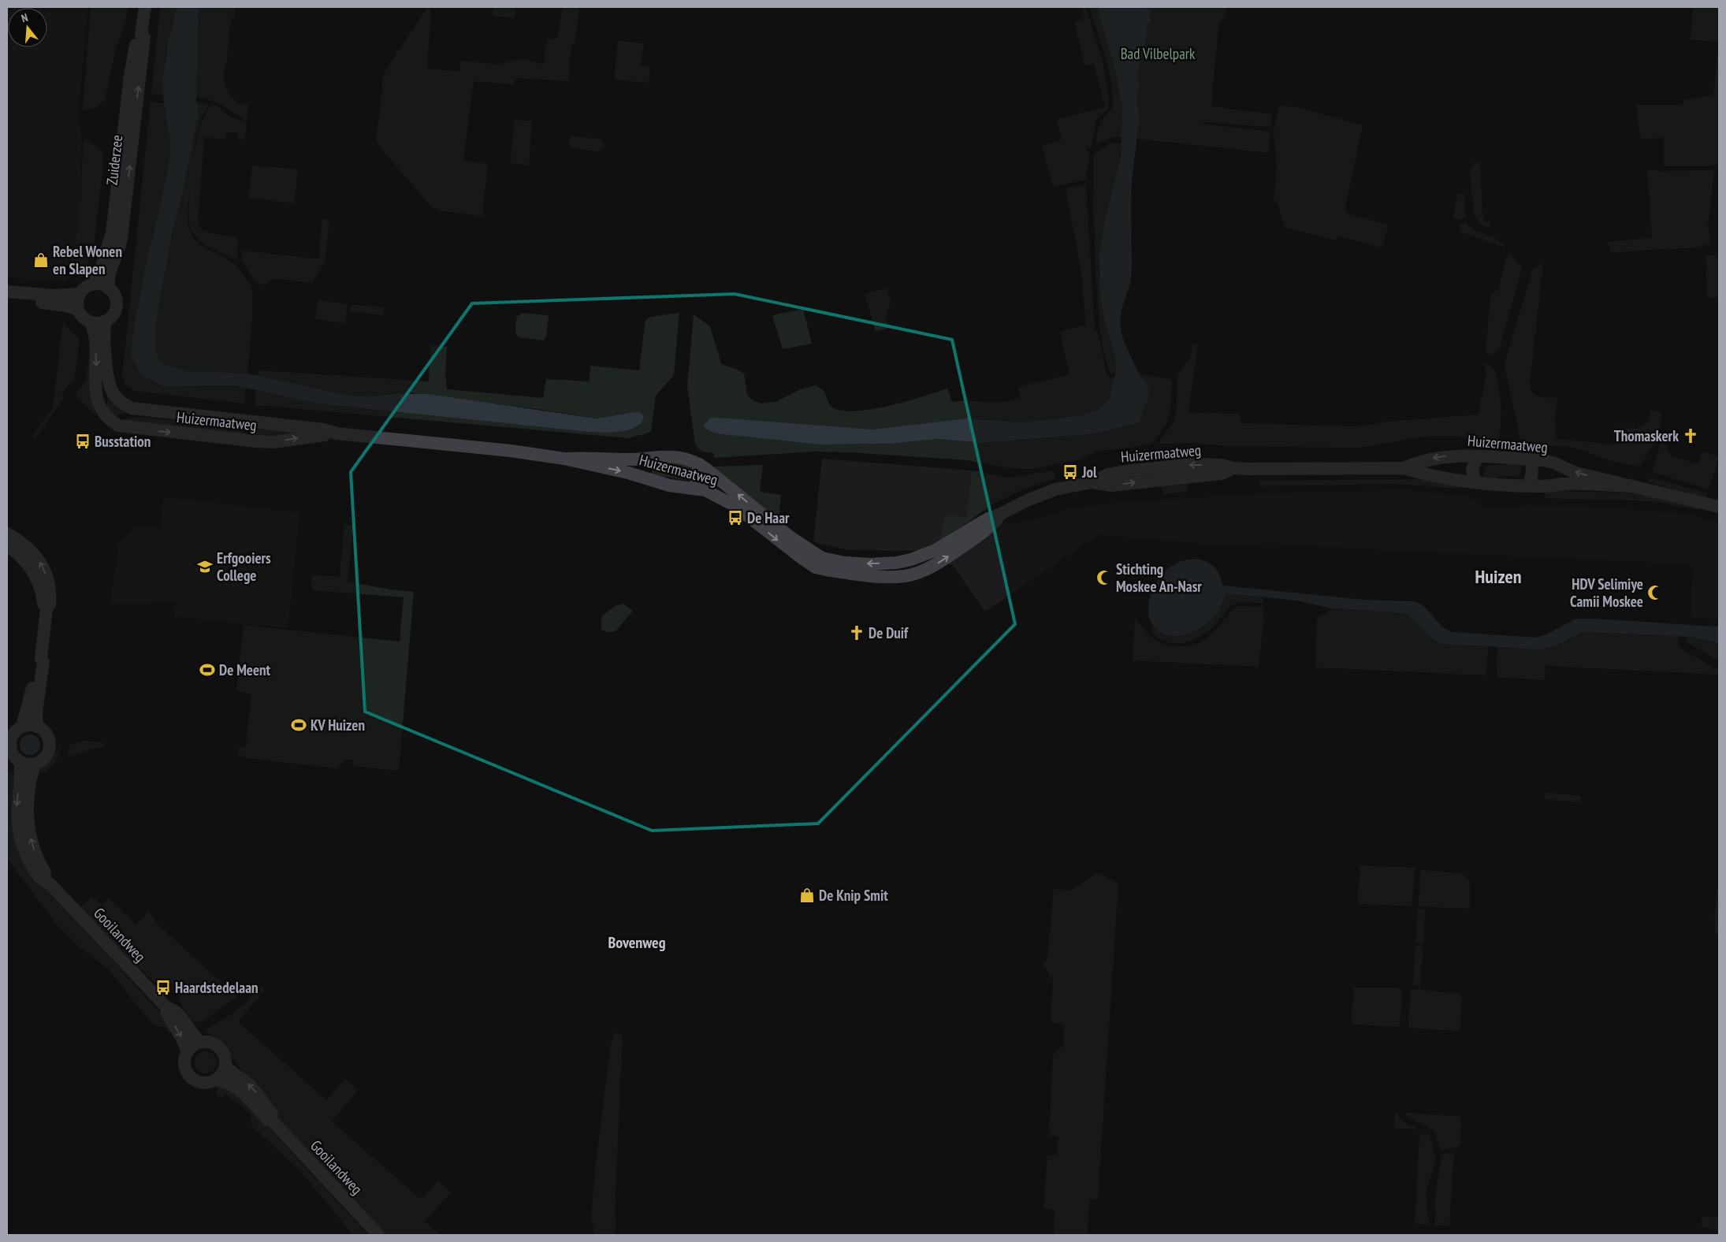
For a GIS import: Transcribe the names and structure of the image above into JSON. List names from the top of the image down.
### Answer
{
  "streets": {
    "main road": ["Zuiderzee", "Huizermaatweg", "Gooilandweg"]
  },
  "crossings": [
    ["Zuiderzee", "Huizermaatweg"]
  ],
  "districts": ["Huizen", "Bovenweg"],
  "parks": ["Bad Vilbelpark"],
  "places": {
    "shop": ["Rebel Wonen en Slapen", "De Knip Smit"],
    "church": ["Thomaskerk", "De Duif"],
    "bus stop": [
      "Busstation",
      "Jol",
      "De Haar",
      "Haardstedelaan"
    ],
    "school or university": ["Erfgooiers College"],
    "mosque": ["Stichting Moskee An-Nasr", "HDV Selimiye Camii Moskee"],
    "sports": ["De Meent", "KV Huizen"]
  },
  "north": "top"
}
